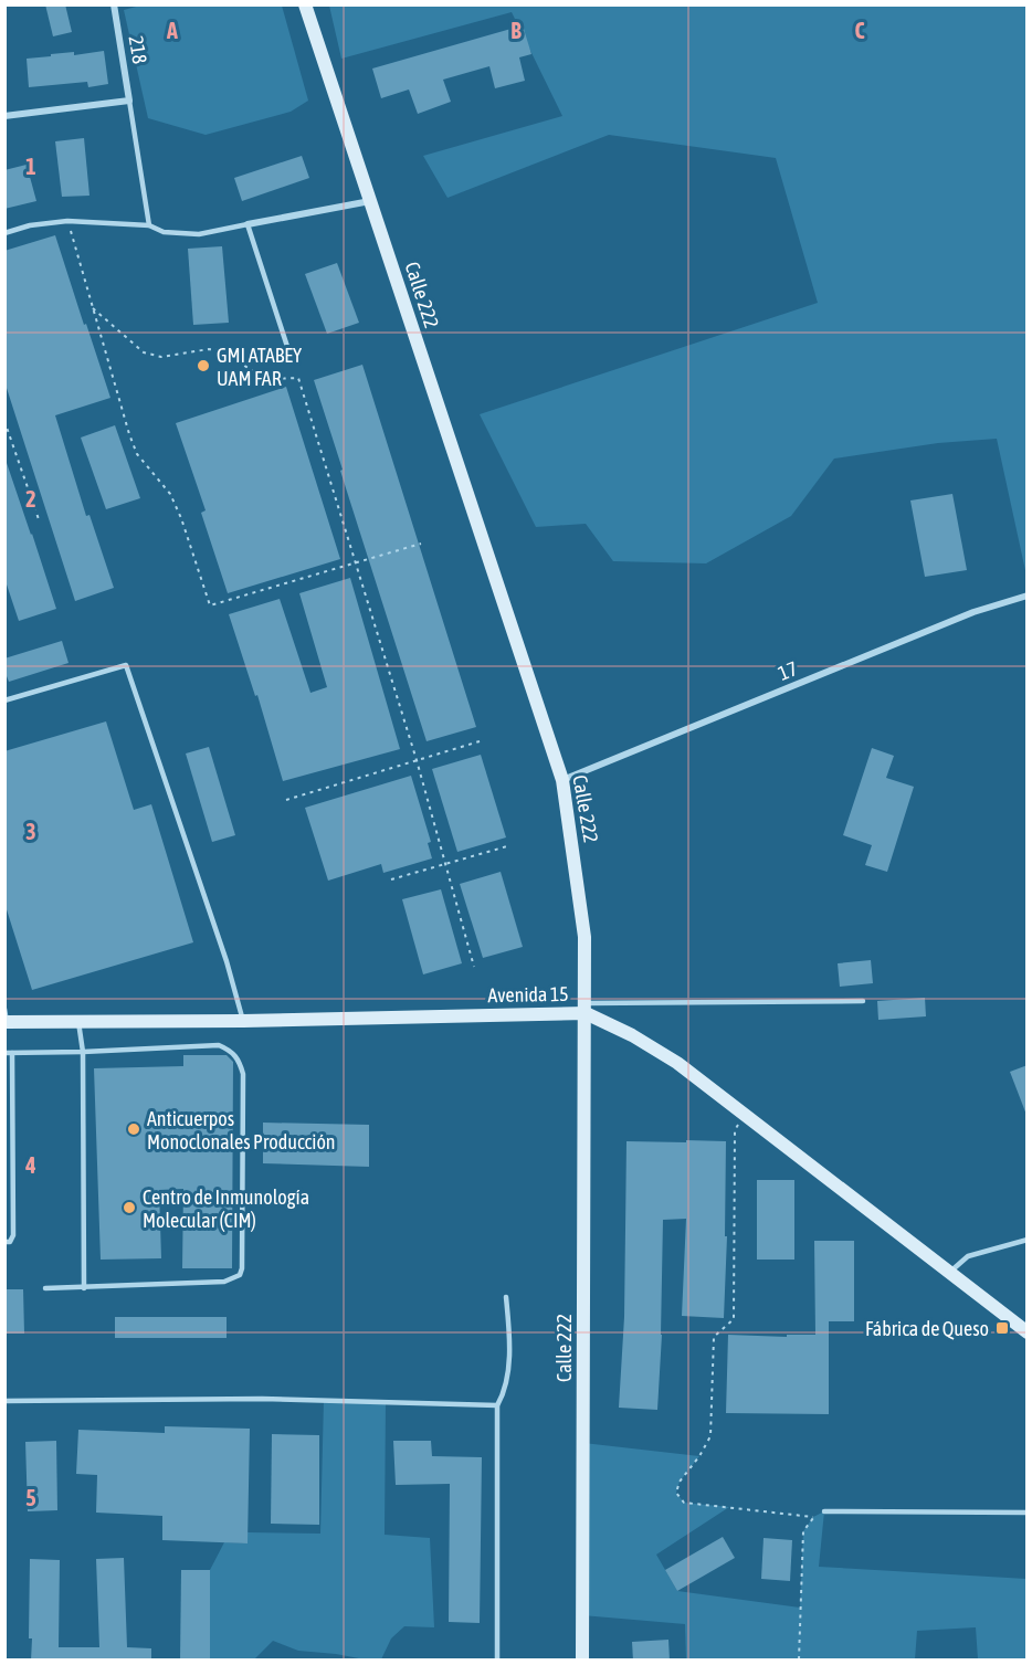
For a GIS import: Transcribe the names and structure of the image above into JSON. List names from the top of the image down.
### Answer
{
  "streets": {
    "main road": ["Calle 222", "Avenida 15"],
    "street": ["218", "17"]
  },
  "crossings": [
    ["Calle 222", "17"],
    ["Calle 222", "Avenida 15"]
  ],
  "places": {
    "other": ["GMI ATABEY UAM FAR", "Anticuerpos Monoclonales Producción", "Centro de Inmunología Molecular (CIM)"],
    "transit": ["Fábrica de Queso"]
  },
  "grid": {
    "columns": ["A", "B", "C"],
    "rows": [
      "1",
      "2",
      "3",
      "4",
      "5"
    ]
  }
}
